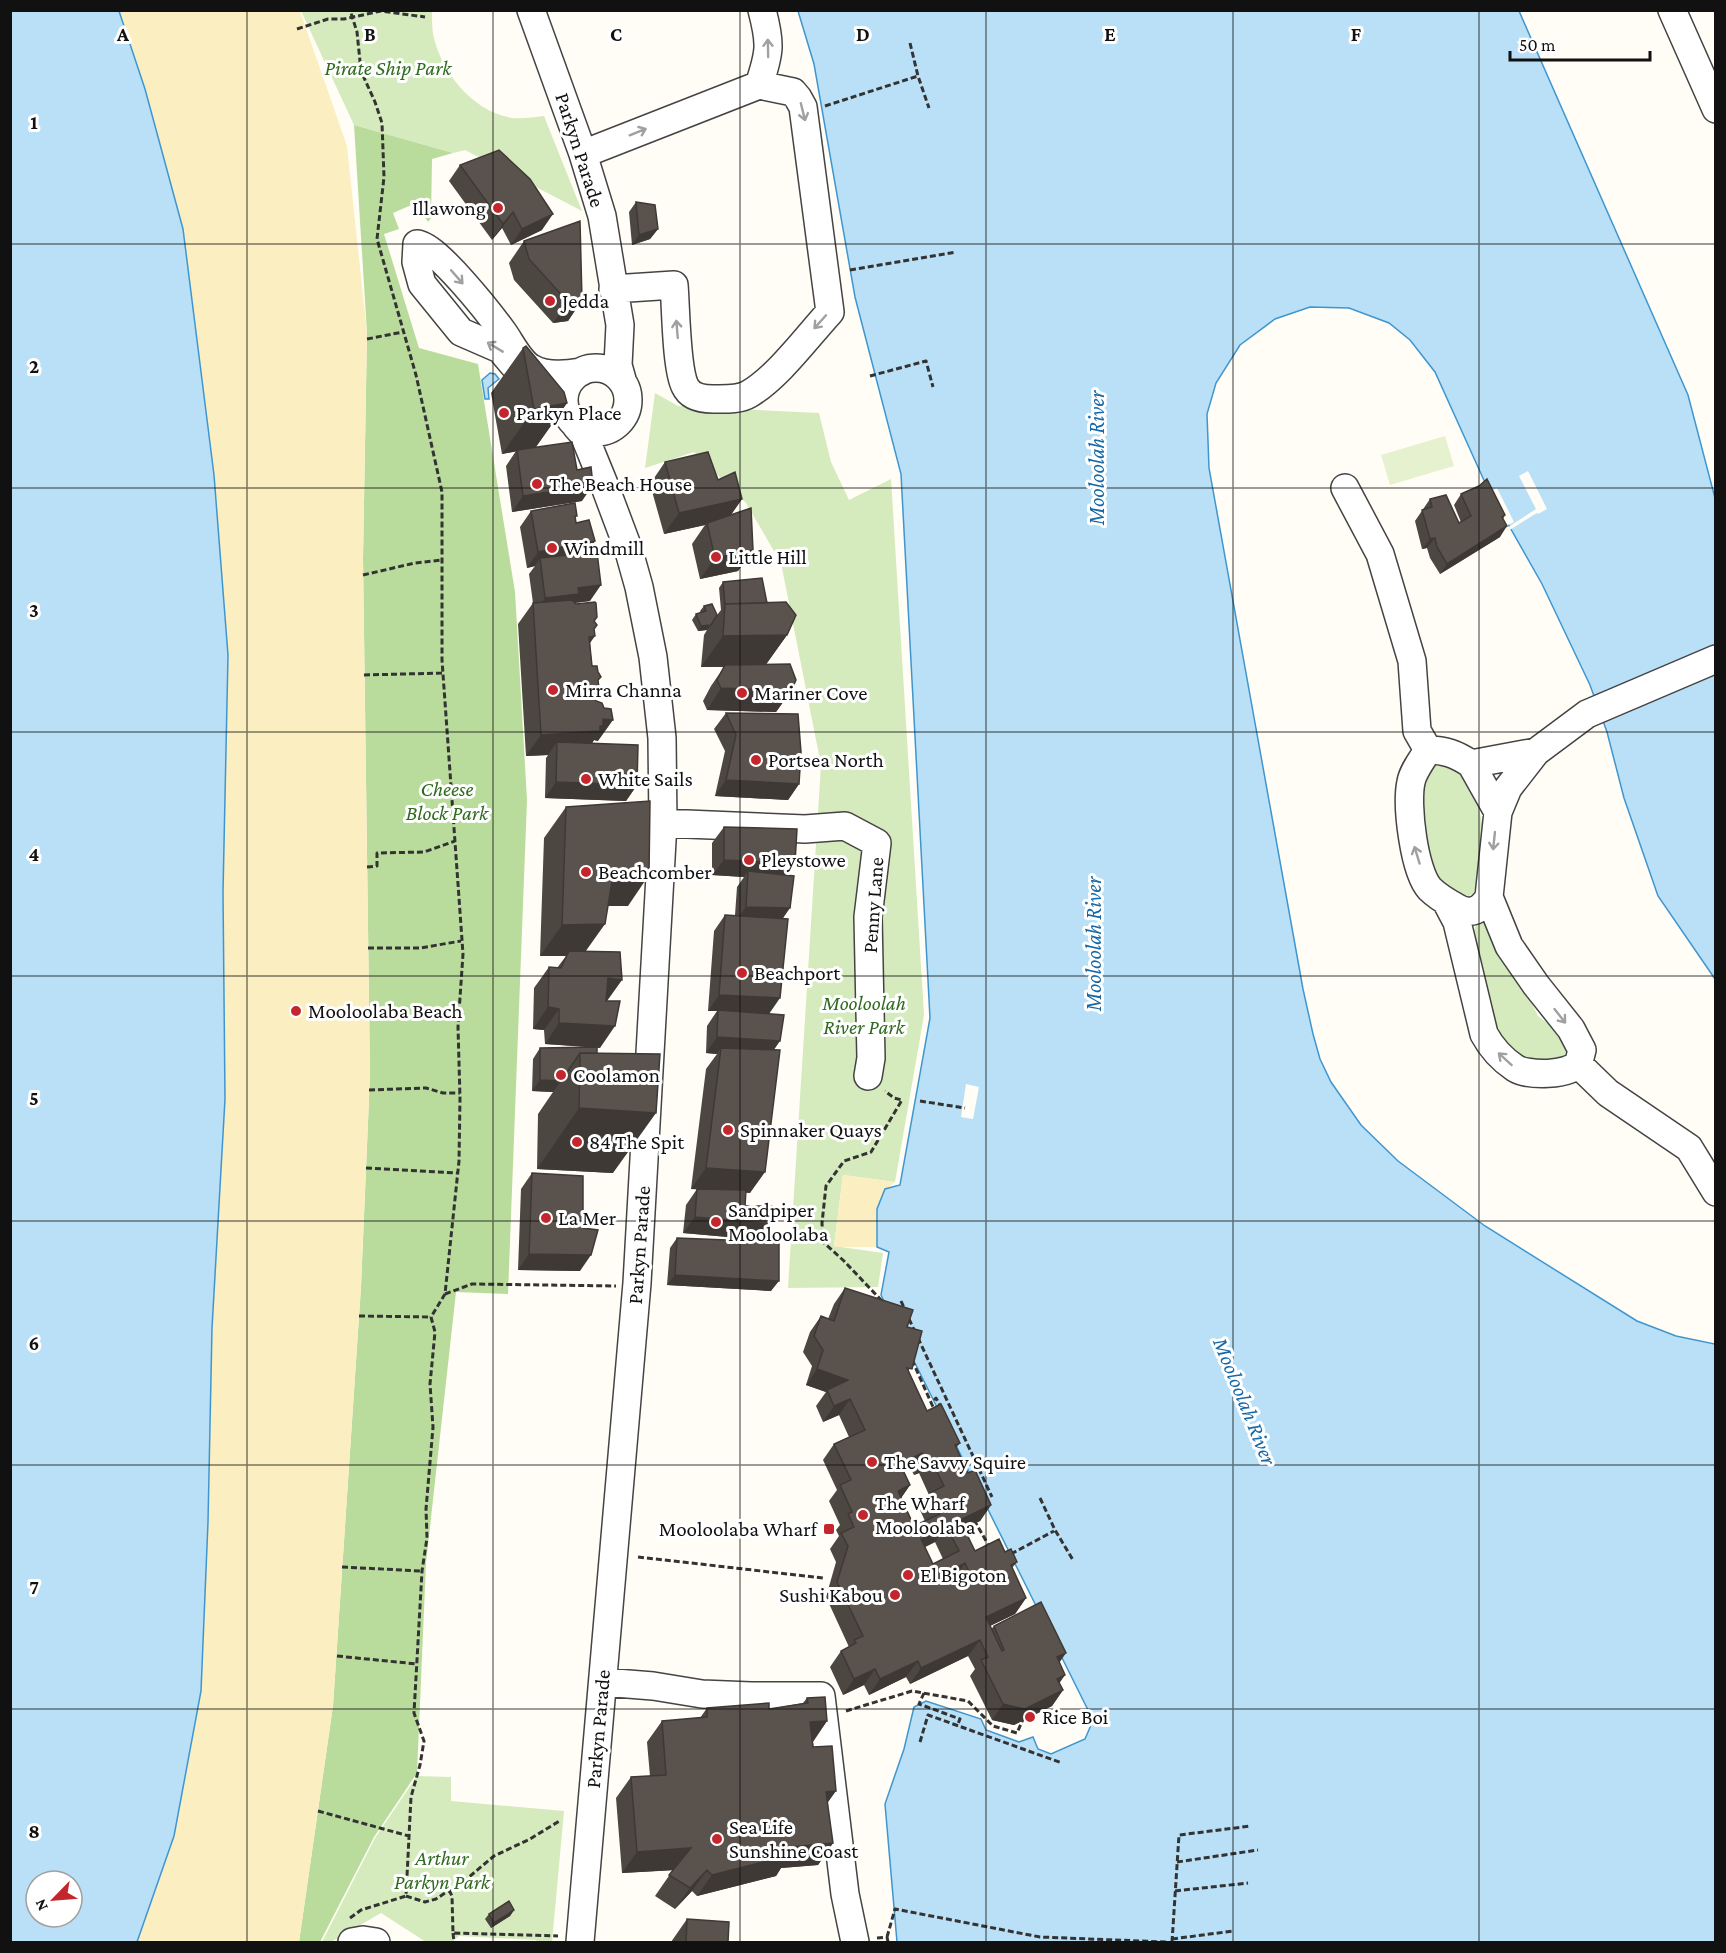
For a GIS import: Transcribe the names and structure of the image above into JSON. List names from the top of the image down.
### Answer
{
  "streets": {
    "street": ["Parkyn Parade", "Penny Lane"]
  },
  "crossings": [
    ["Parkyn Parade", "Penny Lane"]
  ],
  "water": ["Mooloolah River"],
  "parks": [
    "Pirate Ship Park",
    "Cheese Block Park",
    "Mooloolah River Park",
    "Arthur Parkyn Park"
  ],
  "places": {
    "other": [
      "Illawong",
      "Jedda",
      "Parkyn Place",
      "The Beach House",
      "Windmill",
      "Little Hill",
      "Mirra Channa",
      "Mariner Cove",
      "Portsea North",
      "White Sails",
      "Pleystowe",
      "Beachcomber",
      "Beachport",
      "Mooloolaba Beach",
      "Coolamon",
      "Spinnaker Quays",
      "84 The Spit",
      "La Mer",
      "Sandpiper Mooloolaba",
      "The Savvy Squire",
      "The Wharf Mooloolaba",
      "El Bigoton",
      "Sushi Kabou",
      "Rice Boi",
      "Sea Life Sunshine Coast"
    ],
    "transit": ["Mooloolaba Wharf"]
  },
  "scale_bar": "50 m",
  "north": "bottom left",
  "grid": {
    "columns": [
      "A",
      "B",
      "C",
      "D",
      "E",
      "F"
    ],
    "rows": [
      "1",
      "2",
      "3",
      "4",
      "5",
      "6",
      "7",
      "8"
    ]
  }
}
